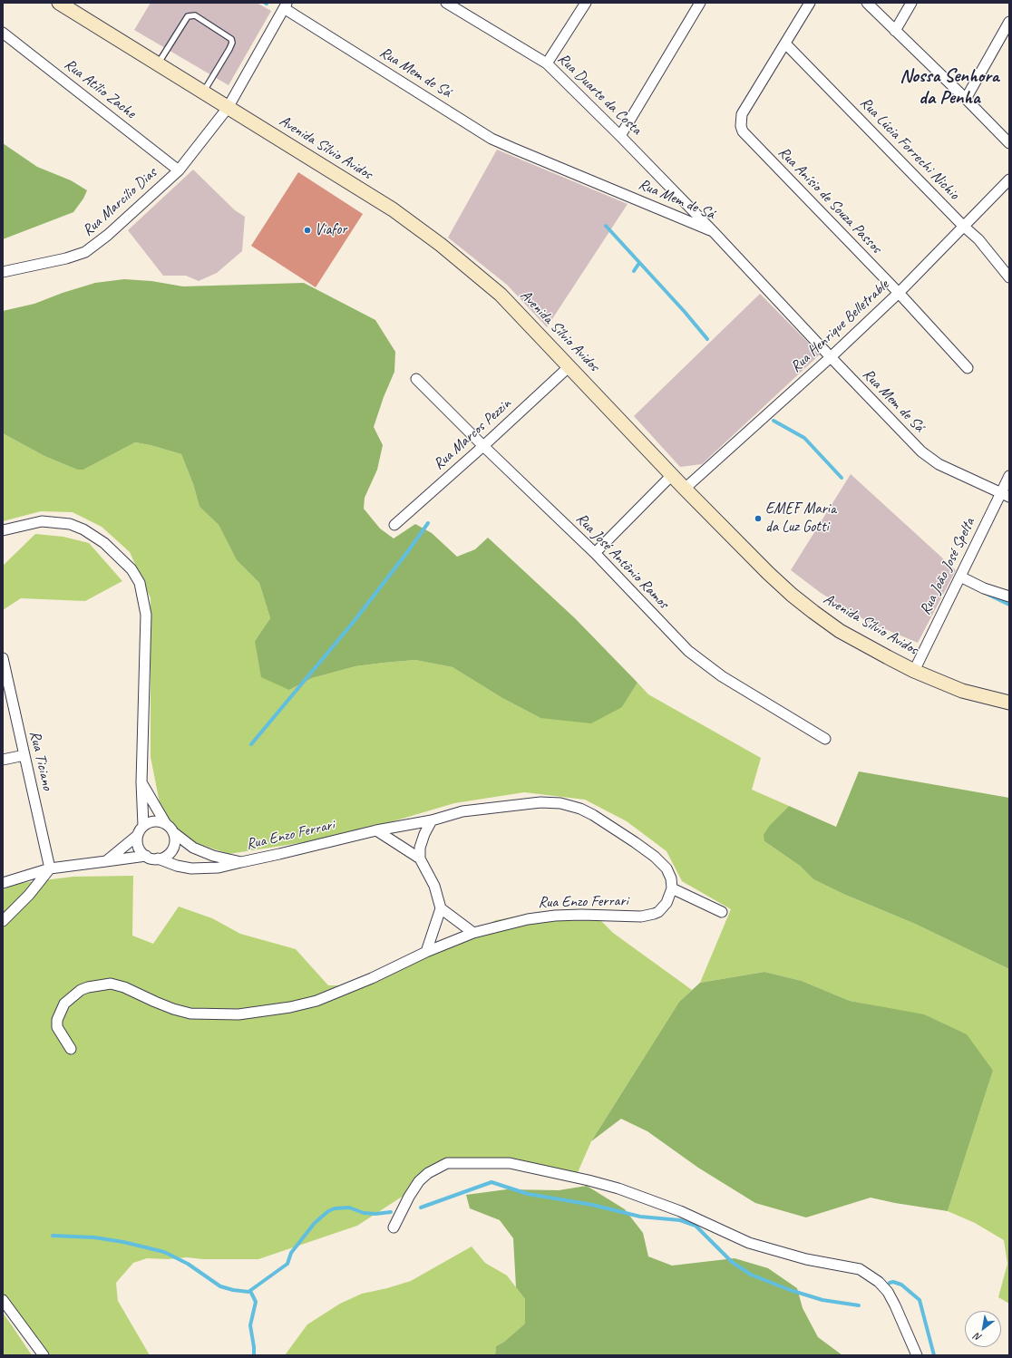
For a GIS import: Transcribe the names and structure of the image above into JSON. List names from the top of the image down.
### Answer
{
  "streets": {
    "main road": ["Avenida Sílvio Avidos"],
    "street": [
      "Rua Mem de Sá",
      "Rua Atílio Zache",
      "Rua Duarte da Costa",
      "Rua Lúcia Forrechi Nichio",
      "Rua Anísio de Souza Passos",
      "Rua Marcílio Dias",
      "Rua Henrique Belletrable",
      "Rua Marcos Pezzin",
      "Rua José Antônio Ramos",
      "Rua João José Spelta",
      "Rua Ticiano",
      "Rua Enzo Ferrari"
    ]
  },
  "crossings": [
    ["Rua Mem de Sá", "Rua Duarte da Costa"],
    ["Rua Mem de Sá", "Rua Marcílio Dias"],
    ["Rua Mem de Sá", "Rua Henrique Belletrable"],
    ["Rua Mem de Sá", "Rua João José Spelta"],
    ["Rua Atílio Zache", "Rua Marcílio Dias"],
    ["Avenida Sílvio Avidos", "Rua Marcílio Dias"],
    ["Avenida Sílvio Avidos", "Rua Henrique Belletrable"],
    ["Avenida Sílvio Avidos", "Rua Marcos Pezzin"],
    ["Avenida Sílvio Avidos", "Rua João José Spelta"],
    ["Rua Lúcia Forrechi Nichio", "Rua Anísio de Souza Passos"],
    ["Rua Lúcia Forrechi Nichio", "Rua Henrique Belletrable"],
    ["Rua Anísio de Souza Passos", "Rua Henrique Belletrable"],
    ["Rua Marcos Pezzin", "Rua José Antônio Ramos"]
  ],
  "districts": ["Nossa Senhora da Penha"],
  "places": ["Viafor", "EMEF Maria da Luz Gotti"],
  "north": "bottom left"
}
